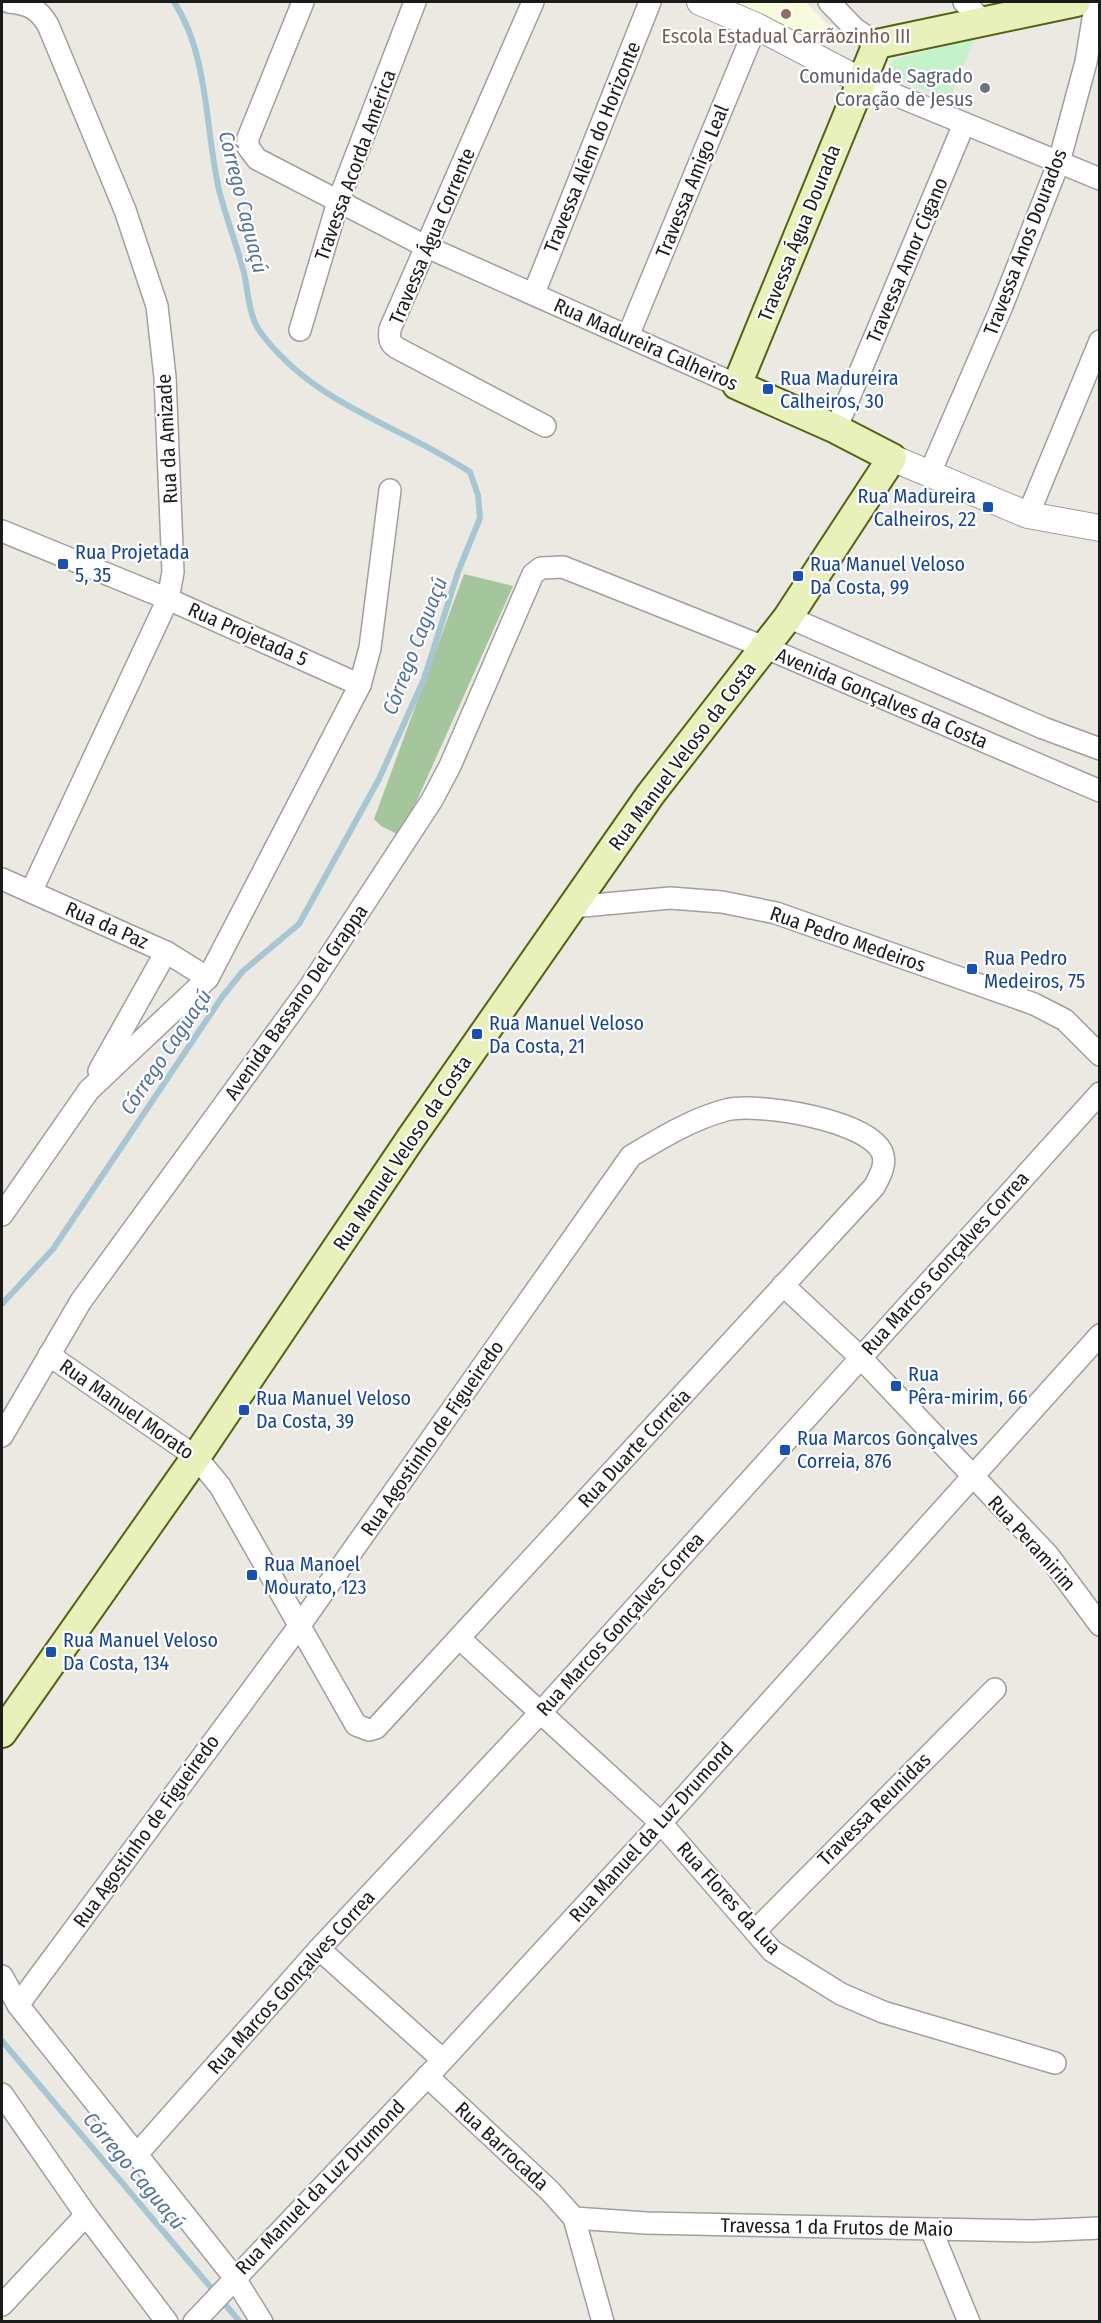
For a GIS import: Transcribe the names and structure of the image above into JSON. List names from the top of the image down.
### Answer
{
  "streets": {
    "main road": ["Travessa Água Dourada", "Rua Madureira Calheiros", "Rua Manuel Veloso da Costa"],
    "street": [
      "Travessa Além do Horizonte",
      "Travessa Acorda América",
      "Travessa Amigo Leal",
      "Travessa Água Corrente",
      "Travessa Anos Dourados",
      "Travessa Amor Cigano",
      "Rua da Amizade",
      "Rua Projetada 5",
      "Avenida Gonçalves da Costa",
      "Rua da Paz",
      "Rua Pedro Medeiros",
      "Avenida Bassano Del Grappa",
      "Rua Marcos Gonçalves Correa",
      "Rua Manuel Morato",
      "Rua Agostinho de Figueiredo",
      "Rua Duarte Correia",
      "Rua Peramirim",
      "Travessa Reunidas",
      "Rua Manuel da Luz Drumond",
      "Rua Flores da Lua",
      "Rua Barrocada",
      "Travessa 1 da Frutos de Maio"
    ]
  },
  "crossings": [
    ["Travessa Além do Horizonte", "Rua Madureira Calheiros"],
    ["Travessa Acorda América", "Rua Madureira Calheiros"],
    ["Travessa Amigo Leal", "Rua Madureira Calheiros"],
    ["Travessa Água Dourada", "Rua Madureira Calheiros"],
    ["Travessa Água Corrente", "Rua Madureira Calheiros"],
    ["Travessa Anos Dourados", "Rua Madureira Calheiros"],
    ["Travessa Amor Cigano", "Rua Madureira Calheiros"],
    ["Rua Madureira Calheiros", "Rua Manuel Veloso da Costa"],
    ["Rua da Amizade", "Rua Projetada 5"],
    ["Rua da Amizade", "Rua da Paz"],
    ["Avenida Gonçalves da Costa", "Rua Manuel Veloso da Costa"],
    ["Avenida Gonçalves da Costa", "Avenida Bassano Del Grappa"],
    ["Rua Manuel Veloso da Costa", "Rua Pedro Medeiros"],
    ["Rua Manuel Veloso da Costa", "Rua Manuel Morato"],
    ["Avenida Bassano Del Grappa", "Rua Manuel Morato"],
    ["Rua Marcos Gonçalves Correa", "Rua Peramirim"],
    ["Rua Marcos Gonçalves Correa", "Rua Flores da Lua"],
    ["Rua Manuel Morato", "Rua Agostinho de Figueiredo"],
    ["Rua Manuel Morato", "Rua Duarte Correia"],
    ["Rua Agostinho de Figueiredo", "Rua Duarte Correia"],
    ["Rua Duarte Correia", "Rua Peramirim"],
    ["Rua Duarte Correia", "Rua Flores da Lua"],
    ["Rua Peramirim", "Rua Manuel da Luz Drumond"],
    ["Travessa Reunidas", "Rua Flores da Lua"],
    ["Rua Manuel da Luz Drumond", "Rua Flores da Lua"],
    ["Rua Manuel da Luz Drumond", "Rua Barrocada"],
    ["Rua Barrocada", "Travessa 1 da Frutos de Maio"]
  ],
  "water": ["Córrego Caguaçú"],
  "places": {
    "other": ["Escola Estadual Carrãozinho III", "Comunidade Sagrado Coração de Jesus"],
    "transit": [
      "Rua Madureira Calheiros, 30",
      "Rua Madureira Calheiros, 22",
      "Rua Projetada 5, 35",
      "Rua Manuel Veloso Da Costa, 99",
      "Rua Pedro Medeiros, 75",
      "Rua Manuel Veloso Da Costa, 21",
      "Rua Pêra-mirim, 66",
      "Rua Manuel Veloso Da Costa, 39",
      "Rua Marcos Gonçalves Correia, 876",
      "Rua Manoel Mourato, 123",
      "Rua Manuel Veloso Da Costa, 134"
    ]
  }
}
